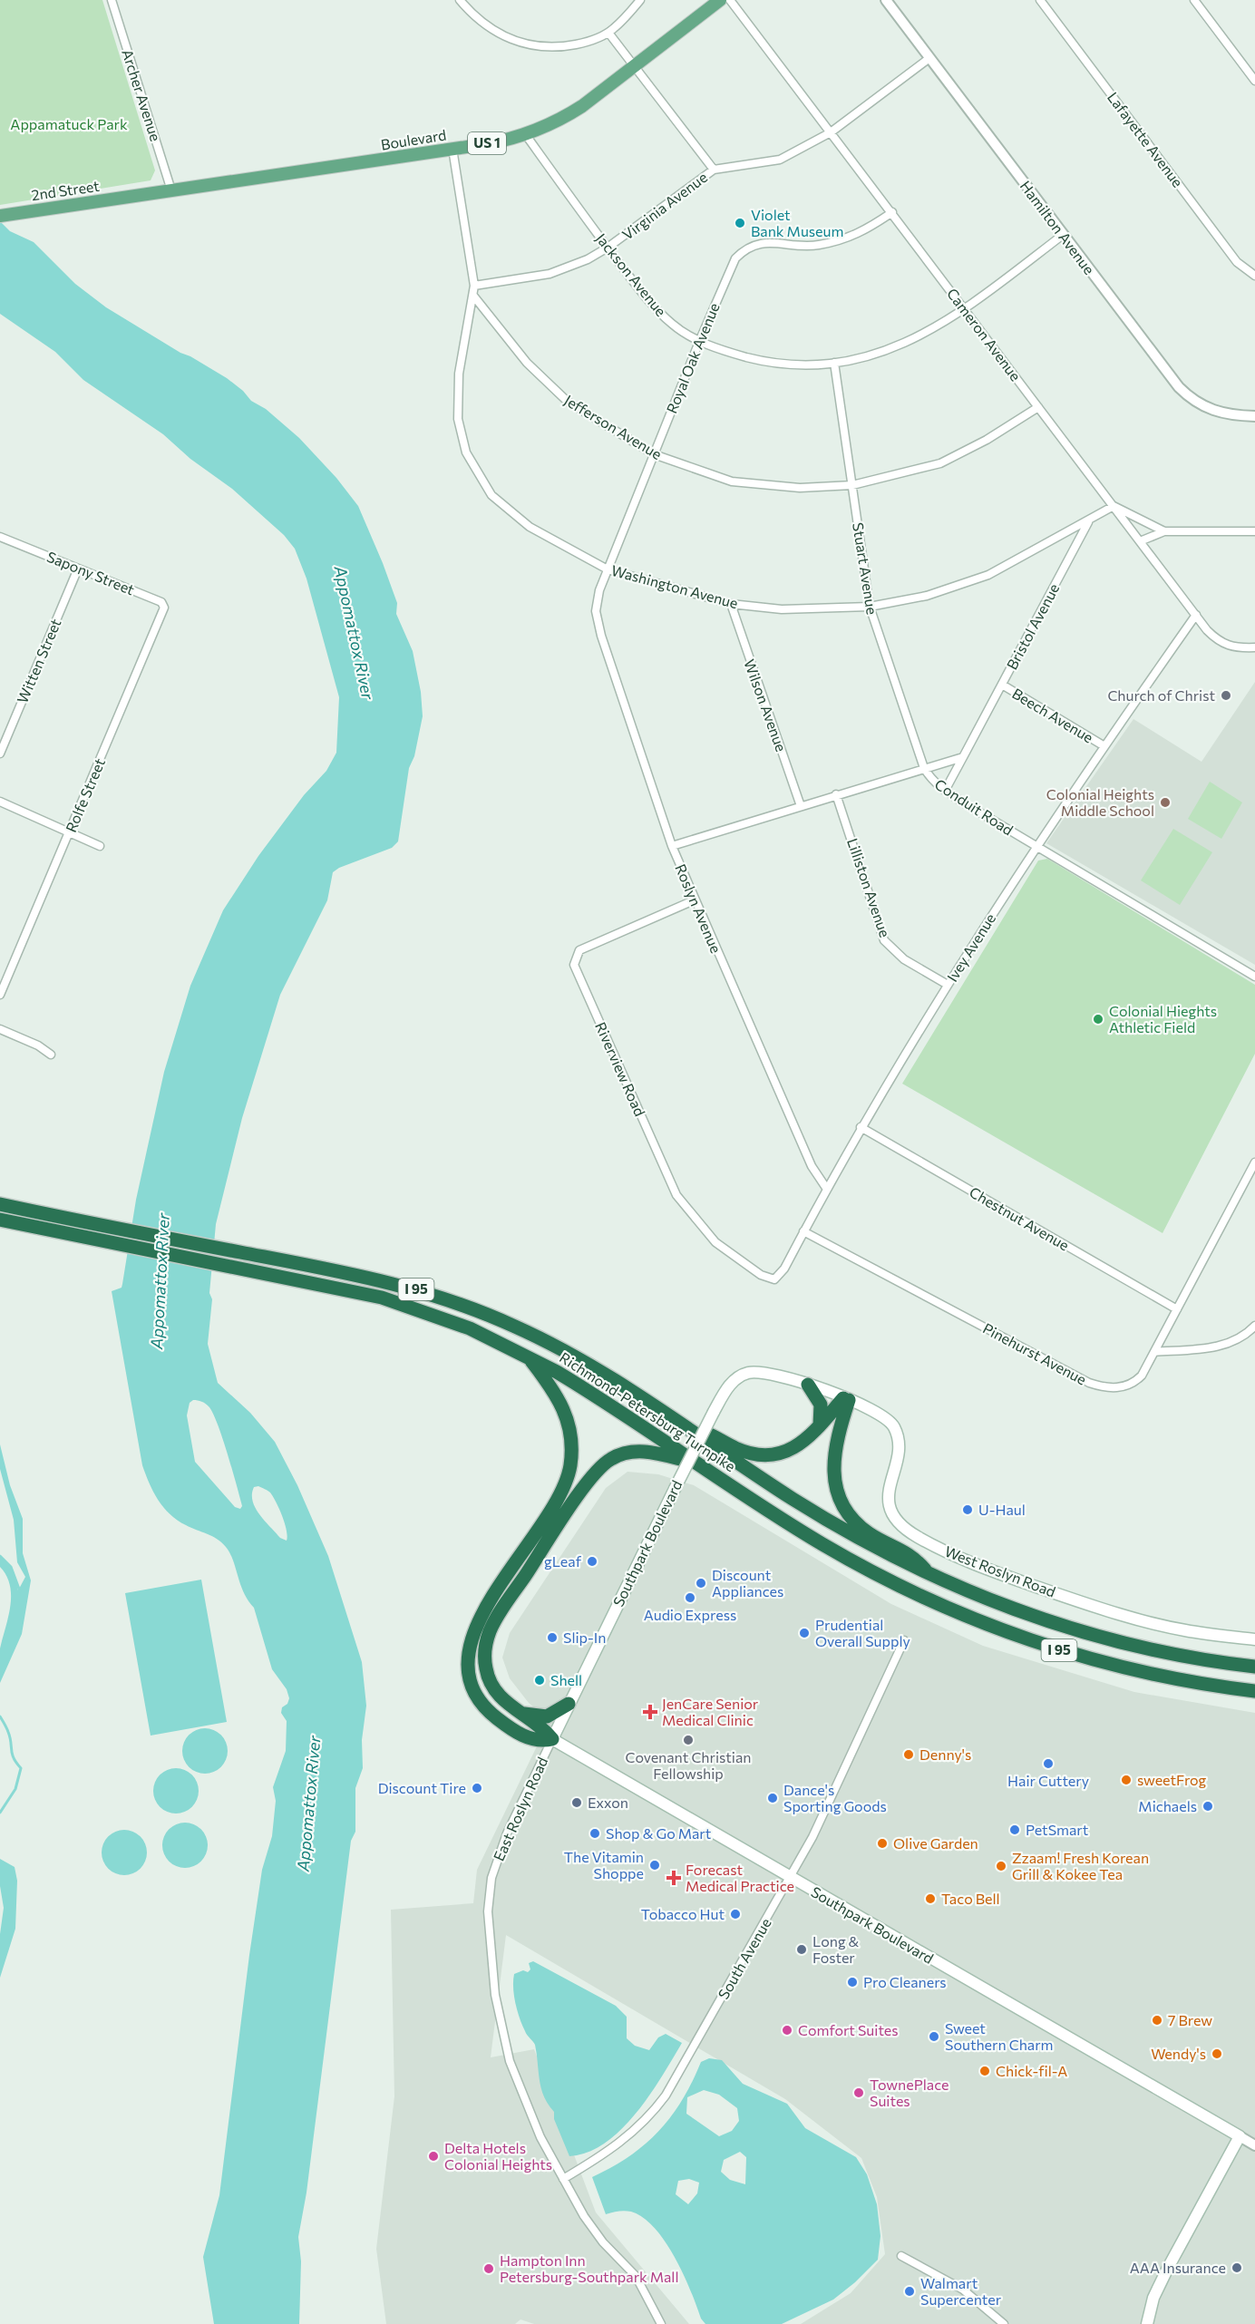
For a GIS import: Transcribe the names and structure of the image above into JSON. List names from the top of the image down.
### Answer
{
  "streets": {
    "highway": ["I 95", "Richmond-Petersburg Turnpike"],
    "main road": [
      "Boulevard",
      "US 1",
      "2nd Street",
      "Southpark Boulevard",
      "West Roslyn Road"
    ],
    "street": [
      "Archer Avenue",
      "Lafayette Avenue",
      "Virginia Avenue",
      "Hamilton Avenue",
      "Jackson Avenue",
      "Cameron Avenue",
      "Royal Oak Avenue",
      "Jefferson Avenue",
      "Stuart Avenue",
      "Sapony Street",
      "Washington Avenue",
      "Bristol Avenue",
      "Witten Street",
      "Wilson Avenue",
      "Beech Avenue",
      "Rolfe Street",
      "Conduit Road",
      "Lilliston Avenue",
      "Roslyn Avenue",
      "Ivey Avenue",
      "Riverview Road",
      "Chestnut Avenue",
      "Pinehurst Avenue",
      "East Roslyn Road",
      "South Avenue"
    ]
  },
  "crossings": [
    ["Archer Avenue", "Boulevard"],
    ["Boulevard", "2nd Street"],
    ["Boulevard", "Jackson Avenue"],
    ["Boulevard", "Washington Avenue"],
    ["Virginia Avenue", "Hamilton Avenue"],
    ["Virginia Avenue", "Jackson Avenue"],
    ["Virginia Avenue", "Cameron Avenue"],
    ["Virginia Avenue", "Washington Avenue"],
    ["Hamilton Avenue", "Jackson Avenue"],
    ["Jackson Avenue", "Cameron Avenue"],
    ["Jackson Avenue", "Royal Oak Avenue"],
    ["Jackson Avenue", "Stuart Avenue"],
    ["Cameron Avenue", "Royal Oak Avenue"],
    ["Cameron Avenue", "Jefferson Avenue"],
    ["Cameron Avenue", "Ivey Avenue"],
    ["Royal Oak Avenue", "Jefferson Avenue"],
    ["Royal Oak Avenue", "Washington Avenue"],
    ["Royal Oak Avenue", "Roslyn Avenue"],
    ["Jefferson Avenue", "Stuart Avenue"],
    ["Jefferson Avenue", "Washington Avenue"],
    ["Stuart Avenue", "Washington Avenue"],
    ["Stuart Avenue", "Conduit Road"],
    ["Sapony Street", "Witten Street"],
    ["Sapony Street", "Rolfe Street"],
    ["Washington Avenue", "Bristol Avenue"],
    ["Washington Avenue", "Wilson Avenue"],
    ["Bristol Avenue", "Beech Avenue"],
    ["Bristol Avenue", "Conduit Road"],
    ["Wilson Avenue", "Conduit Road"],
    ["Beech Avenue", "Ivey Avenue"],
    ["Conduit Road", "Lilliston Avenue"],
    ["Conduit Road", "Roslyn Avenue"],
    ["Conduit Road", "Ivey Avenue"],
    ["Lilliston Avenue", "Ivey Avenue"],
    ["Roslyn Avenue", "Ivey Avenue"],
    ["Roslyn Avenue", "Riverview Road"],
    ["Ivey Avenue", "Riverview Road"],
    ["Ivey Avenue", "Chestnut Avenue"],
    ["Ivey Avenue", "Pinehurst Avenue"],
    ["Chestnut Avenue", "Pinehurst Avenue"],
    ["Southpark Boulevard", "West Roslyn Road"],
    ["Southpark Boulevard", "East Roslyn Road"],
    ["Southpark Boulevard", "South Avenue"],
    ["East Roslyn Road", "South Avenue"]
  ],
  "water": ["Appomattox River"],
  "parks": ["Appamatuck Park"],
  "places": {
    "other": [
      "Violet Bank Museum",
      "Church of Christ",
      "Colonial Heights Middle School",
      "Colonial Hieghts Athletic Field",
      "U-Haul",
      "gLeaf",
      "Discount Appliances",
      "Audio Express",
      "Prudential Overall Supply",
      "Slip-In",
      "Shell",
      "Covenant Christian Fellowship",
      "Denny's",
      "Hair Cuttery",
      "sweetFrog",
      "Discount Tire",
      "Dance's Sporting Goods",
      "Exxon",
      "Michaels",
      "PetSmart",
      "Shop & Go Mart",
      "Olive Garden",
      "The Vitamin Shoppe",
      "Zzaam! Fresh Korean Grill & Kokee Tea",
      "Taco Bell",
      "Tobacco Hut",
      "Long & Foster",
      "Pro Cleaners",
      "7 Brew",
      "Comfort Suites",
      "Sweet Southern Charm",
      "Wendy's",
      "Chick-fil-A",
      "TownePlace Suites",
      "Delta Hotels Colonial Heights",
      "AAA Insurance",
      "Hampton Inn Petersburg-Southpark Mall",
      "Walmart Supercenter"
    ],
    "health": ["JenCare Senior Medical Clinic", "Forecast Medical Practice"]
  }
}
